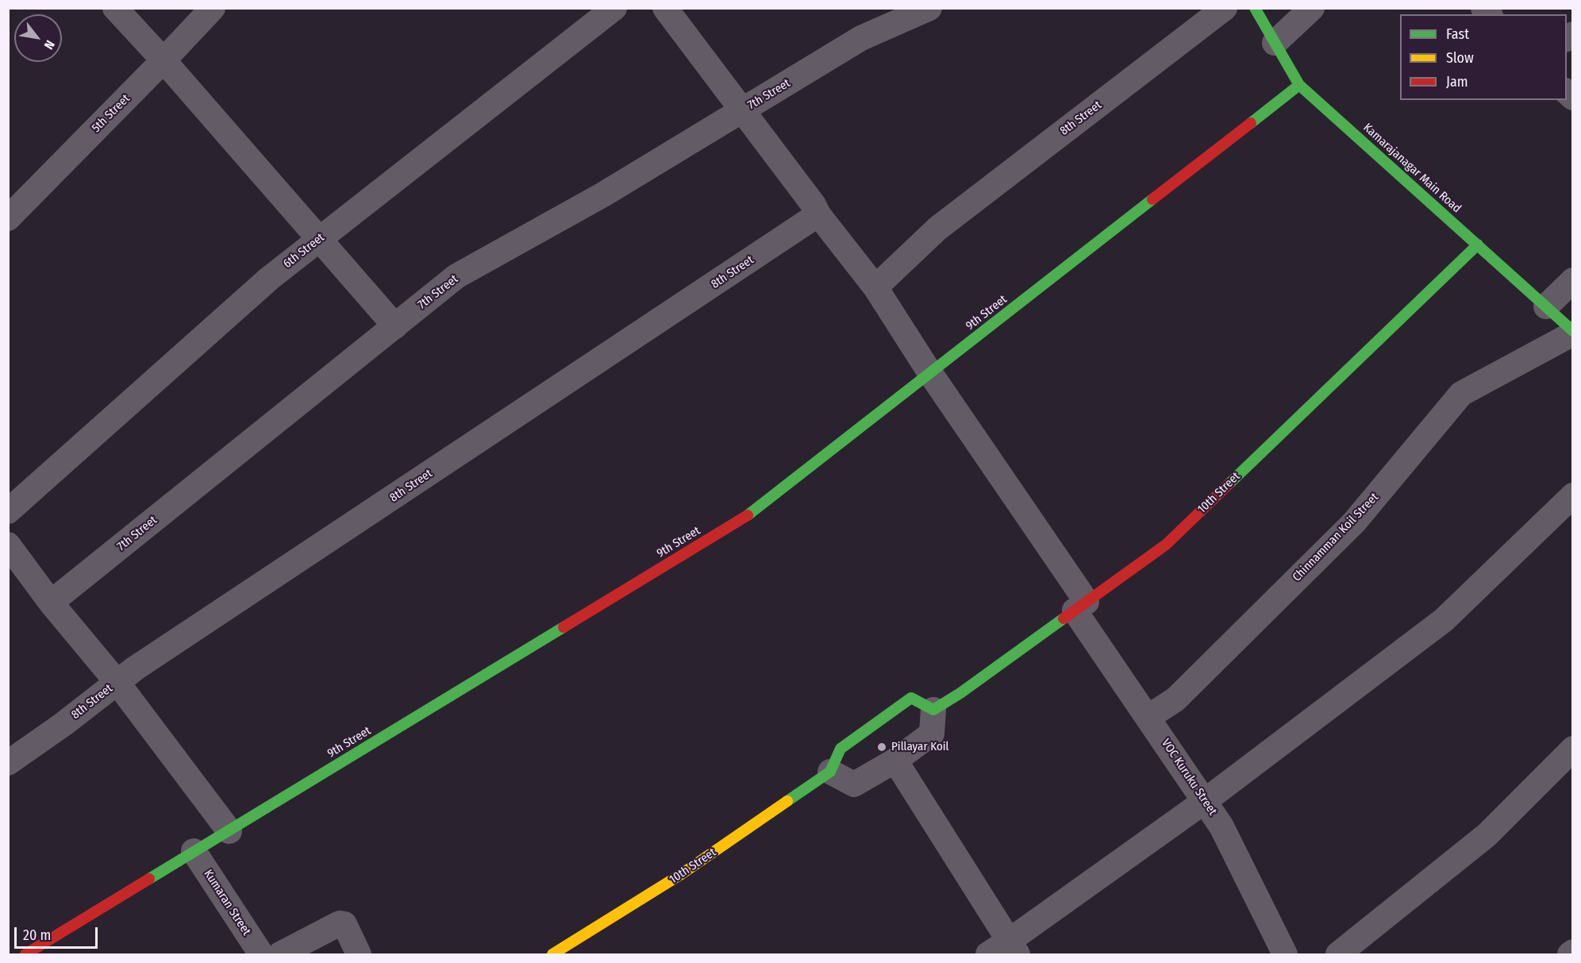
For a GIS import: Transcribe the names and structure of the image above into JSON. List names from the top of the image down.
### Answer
{
  "streets": {
    "street": [
      "7th Street",
      "5th Street",
      "8th Street",
      "Kamarajanagar Main Road",
      "6th Street",
      "9th Street",
      "10th Street",
      "Chinnamman Koil Street",
      "VOC Kuruku Street",
      "Kumaran Street"
    ]
  },
  "crossings": [
    ["7th Street", "VOC Kuruku Street"],
    ["8th Street", "VOC Kuruku Street"],
    ["Kamarajanagar Main Road", "9th Street"],
    ["Kamarajanagar Main Road", "10th Street"],
    ["Kamarajanagar Main Road", "Chinnamman Koil Street"],
    ["9th Street", "VOC Kuruku Street"],
    ["9th Street", "Kumaran Street"],
    ["10th Street", "VOC Kuruku Street"],
    ["Chinnamman Koil Street", "VOC Kuruku Street"]
  ],
  "places": ["Pillayar Koil"],
  "legend": ["Fast", "Slow", "Jam"],
  "scale_bar": "20 m",
  "north": "bottom right"
}
